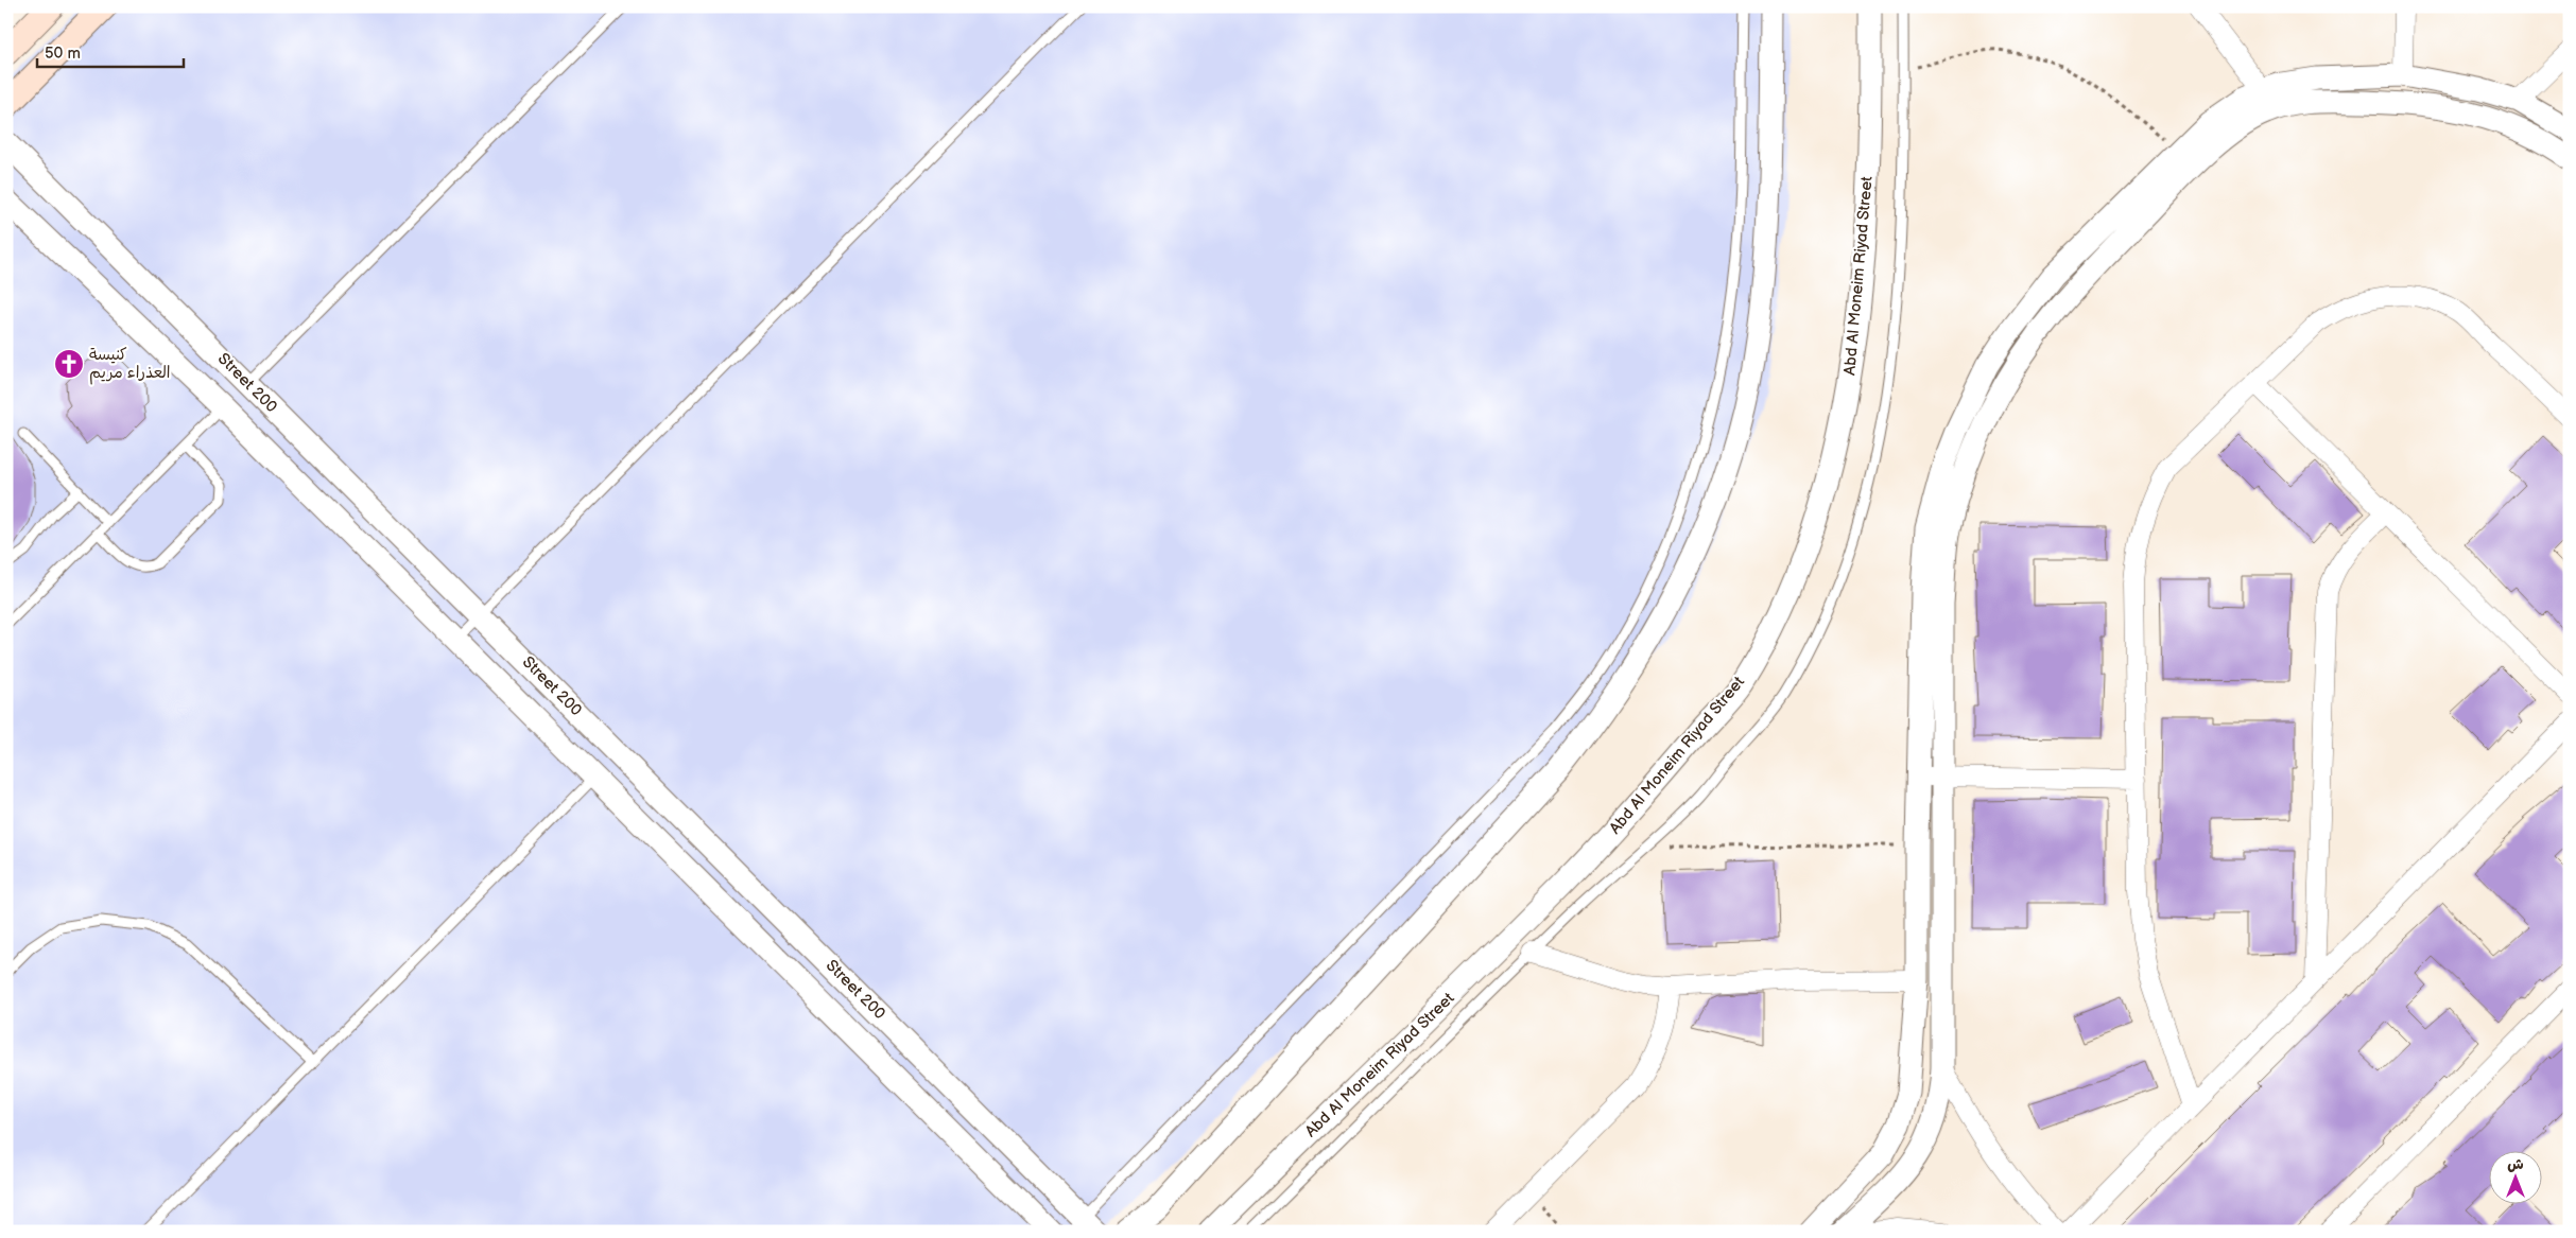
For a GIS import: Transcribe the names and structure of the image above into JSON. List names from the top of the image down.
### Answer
{
  "streets": {
    "street": ["Abd Al Moneim Riyad Street", "Street 200"]
  },
  "places": {
    "church": ["كنيسة العذراء مريم"]
  },
  "scale_bar": "50 m",
  "north": "top"
}
